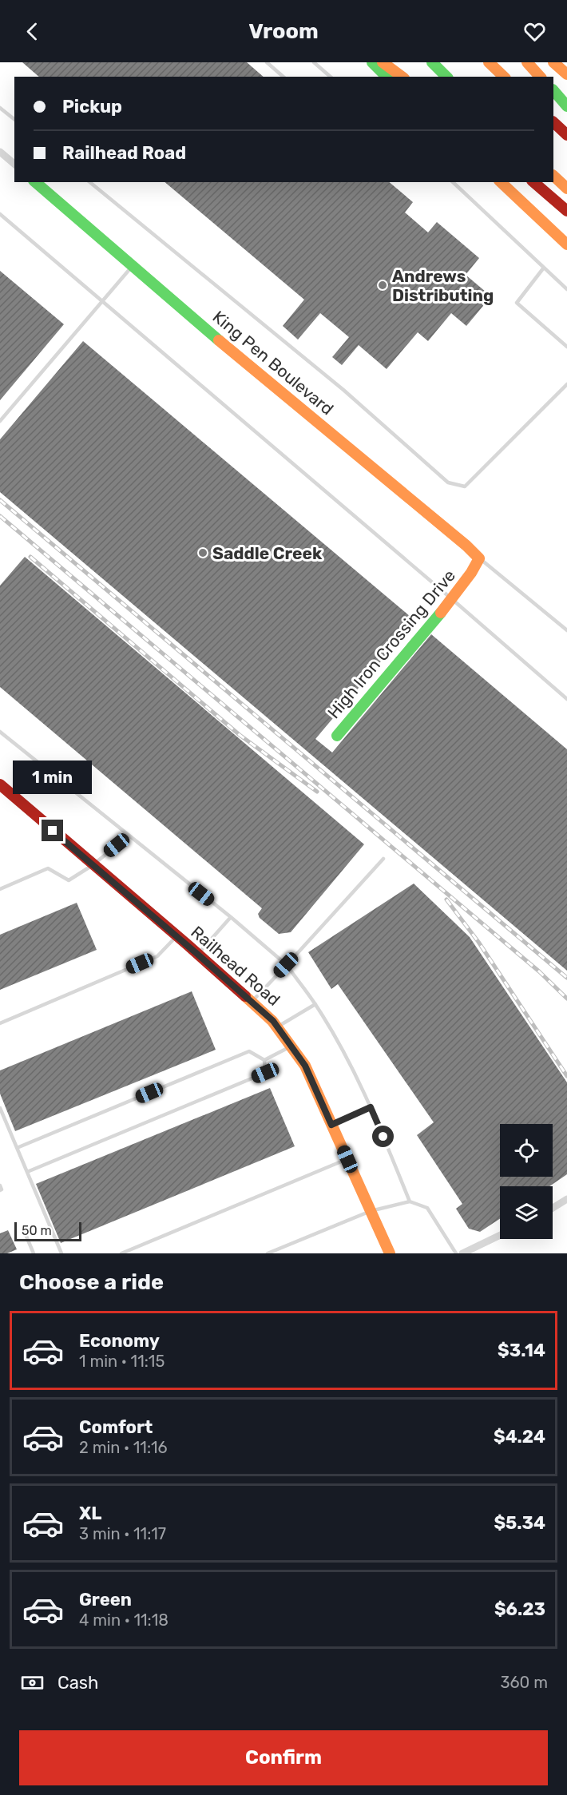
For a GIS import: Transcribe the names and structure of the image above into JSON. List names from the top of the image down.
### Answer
{
  "streets": {
    "main road": ["King Pen Boulevard", "High Iron Crossing Drive", "Railhead Road"]
  },
  "crossings": [
    ["King Pen Boulevard", "High Iron Crossing Drive"]
  ],
  "places": ["Andrews Distributing", "Saddle Creek"],
  "scale_bar": "50 m",
  "page": {
    "header": "Vroom",
    "banner": ["Pickup", "Railhead Road"],
    "bubble": "1 min",
    "scale": "50 m",
    "heading": "Choose a ride",
    "list": [
      {
        "name": "Economy",
        "note": "1 min · 11:15",
        "value": "$3.14"
      },
      {
        "name": "Comfort",
        "note": "2 min · 11:16",
        "value": "$4.24"
      },
      {
        "name": "XL",
        "note": "3 min · 11:17",
        "value": "$5.34"
      },
      {
        "name": "Green",
        "note": "4 min · 11:18",
        "value": "$6.23"
      }
    ],
    "pay": ["Cash", "360 m"],
    "buttons": "Confirm"
  }
}
